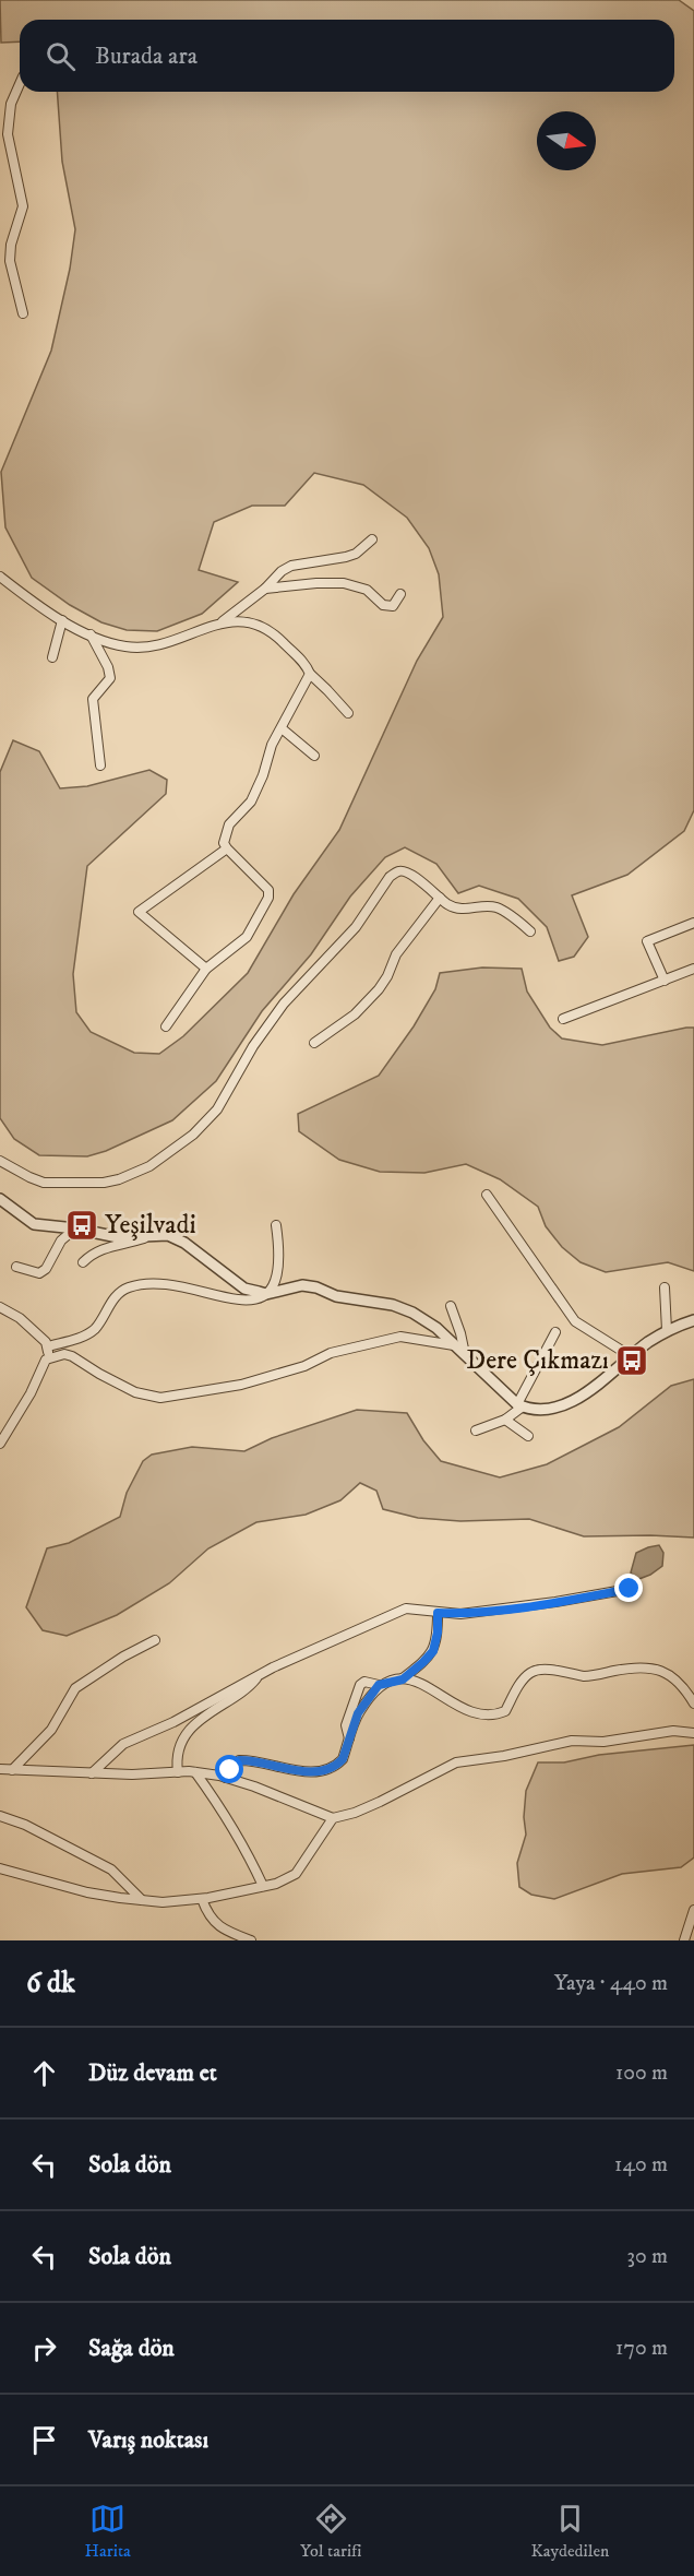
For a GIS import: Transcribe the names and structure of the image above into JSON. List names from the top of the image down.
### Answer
{
  "places": {
    "bus stop": ["Yeşilvadi", "Dere Çıkmazı"]
  },
  "north": "right",
  "page": {
    "search": "Burada ara",
    "heading": ["6 dk", "Yaya · 440 m"],
    "list": [
      ["Düz devam et", "100 m"],
      ["Sola dön", "140 m"],
      ["Sola dön", "30 m"],
      ["Sağa dön", "170 m"],
      "Varış noktası"
    ],
    "nav": ["Harita", "Yol tarifi", "Kaydedilen"]
  }
}
